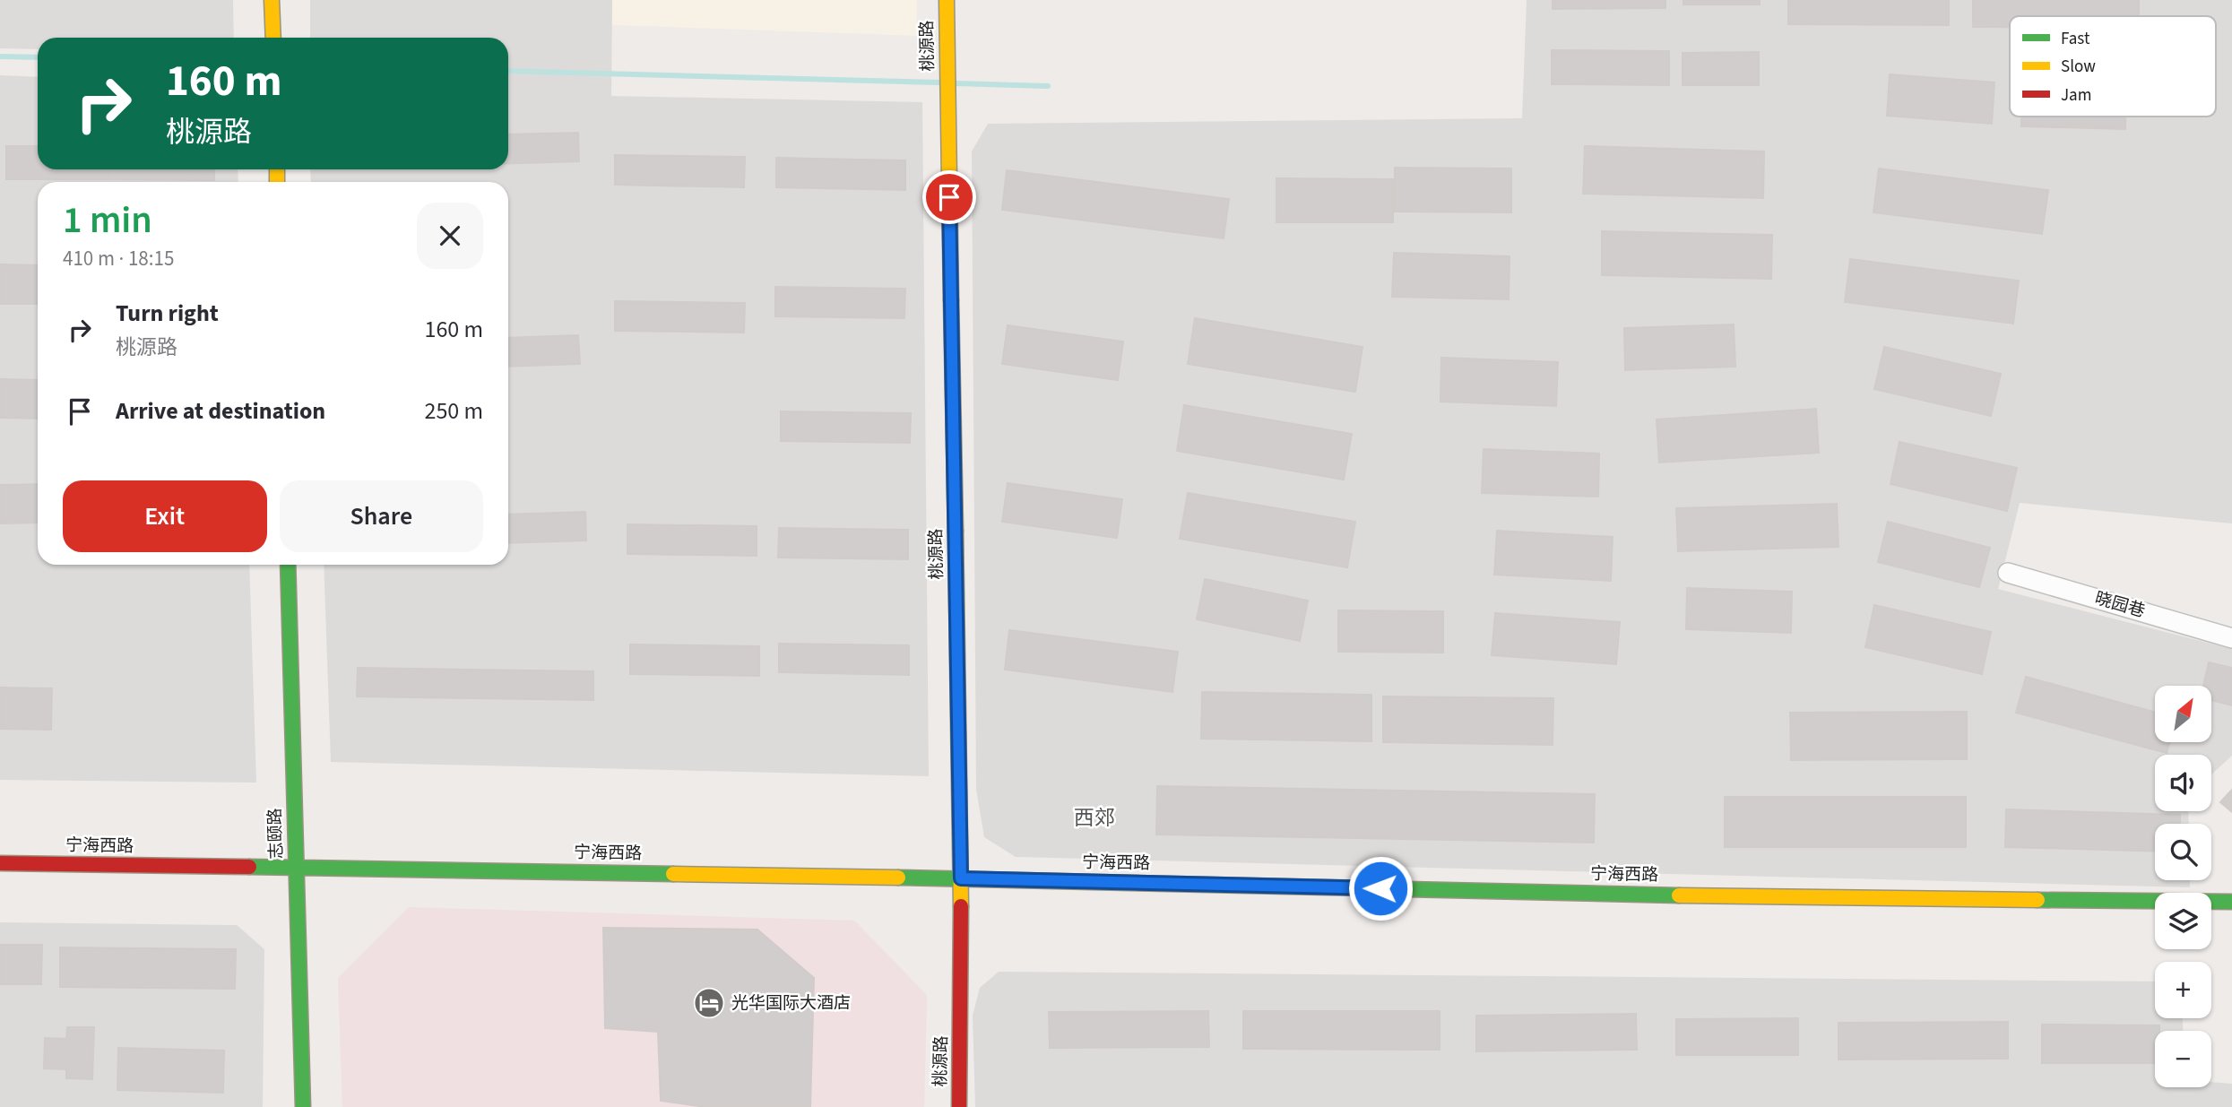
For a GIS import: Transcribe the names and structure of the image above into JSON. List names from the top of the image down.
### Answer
{
  "streets": {
    "street": [
      "桃源路",
      "晓园巷",
      "志颐路",
      "宁海西路"
    ]
  },
  "crossings": [
    ["桃源路", "宁海西路"],
    ["志颐路", "宁海西路"]
  ],
  "districts": ["西郊"],
  "places": {
    "hotel": ["光华国际大酒店"]
  },
  "legend": ["Fast", "Slow", "Jam"],
  "north": "top right",
  "page": {
    "turn": ["160 m", "桃源路"],
    "heading": ["1 min", "410 m · 18:15"],
    "list": [
      {
        "name": "Turn right",
        "note": "桃源路",
        "value": "160 m"
      },
      {
        "name": "Arrive at destination",
        "value": "250 m"
      }
    ],
    "buttons": ["Exit", "Share"],
    "map_buttons": ["+", "−"]
  }
}
